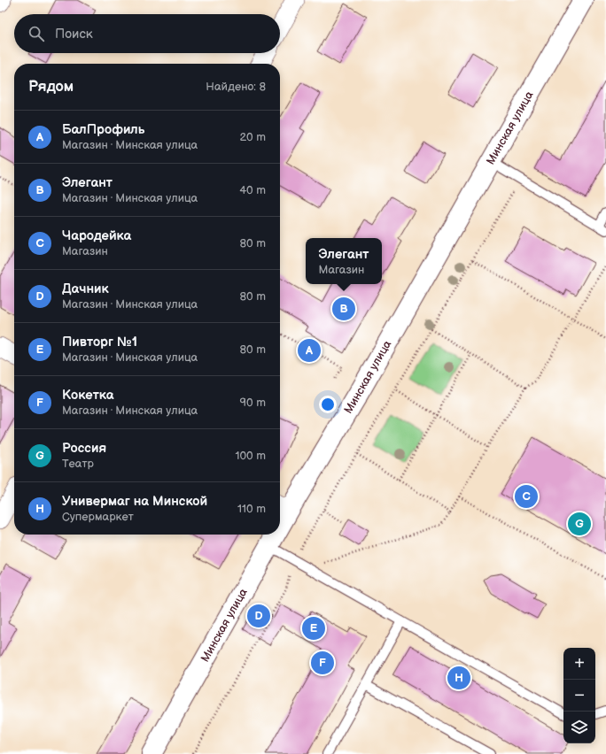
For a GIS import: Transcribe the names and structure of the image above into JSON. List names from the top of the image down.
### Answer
{
  "streets": {
    "main road": ["Минская улица"]
  },
  "page": {
    "search": "Поиск",
    "heading": ["Рядом", "Найдено: 8"],
    "list": [
      {
        "mark": "A",
        "name": "БалПрофиль",
        "note": "Магазин · Минская улица",
        "value": "20 m"
      },
      {
        "mark": "B",
        "name": "Элегант",
        "note": "Магазин · Минская улица",
        "value": "40 m"
      },
      {
        "mark": "C",
        "name": "Чародейка",
        "note": "Магазин",
        "value": "80 m"
      },
      {
        "mark": "D",
        "name": "Дачник",
        "note": "Магазин · Минская улица",
        "value": "80 m"
      },
      {
        "mark": "E",
        "name": "Пивторг №1",
        "note": "Магазин · Минская улица",
        "value": "80 m"
      },
      {
        "mark": "F",
        "name": "Кокетка",
        "note": "Магазин · Минская улица",
        "value": "90 m"
      },
      {
        "mark": "G",
        "name": "Россия",
        "note": "Театр",
        "value": "100 m"
      },
      {
        "mark": "H",
        "name": "Универмаг на Минской",
        "note": "Супермаркет",
        "value": "110 m"
      }
    ],
    "popup": ["Элегант", "Магазин"],
    "pins": [
      "B",
      "A",
      "C",
      "G",
      "D",
      "E",
      "F",
      "H"
    ],
    "map_buttons": ["+", "−"]
  }
}
